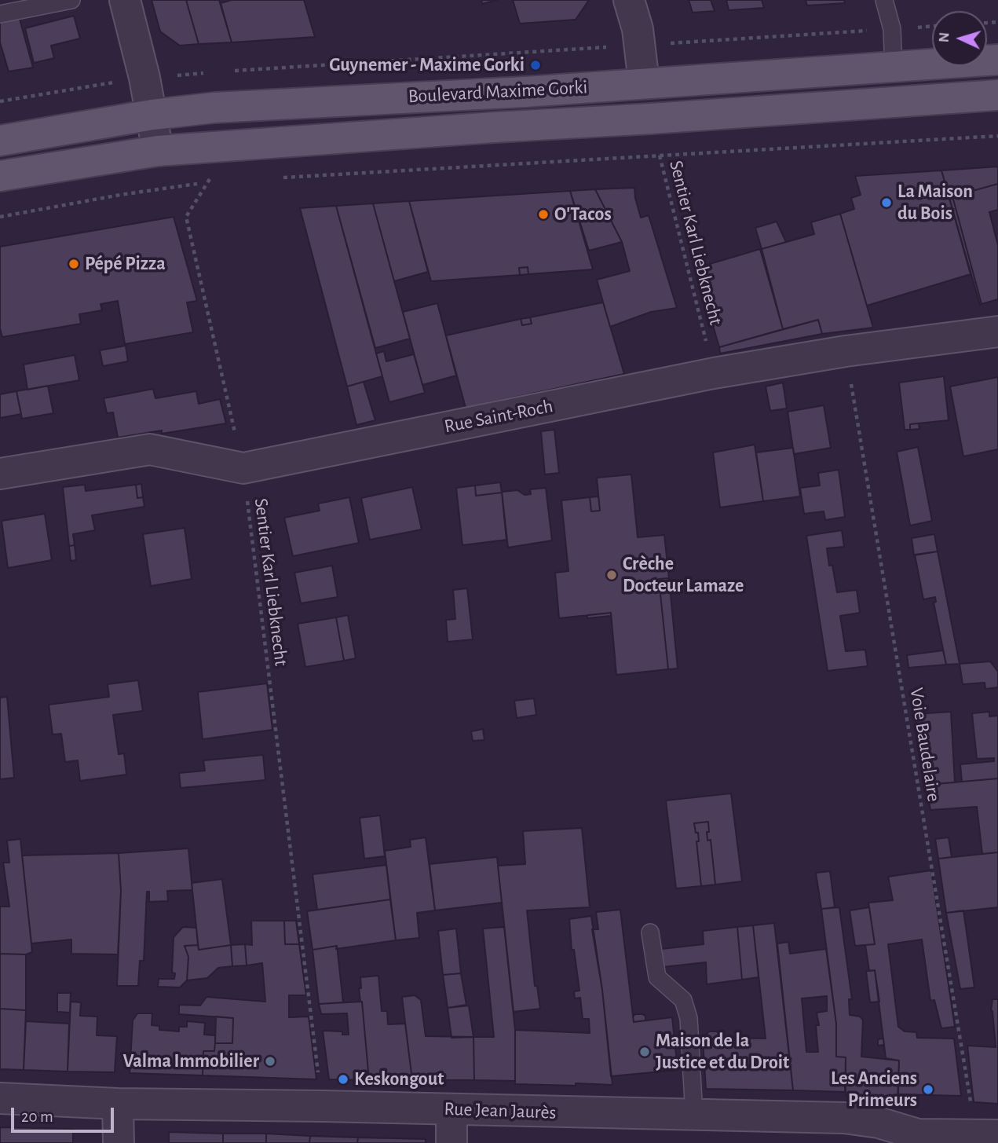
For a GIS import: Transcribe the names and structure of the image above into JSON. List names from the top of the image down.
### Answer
{
  "streets": {
    "main road": ["Boulevard Maxime Gorki"],
    "street": ["Rue Saint-Roch", "Rue Jean Jaurès"],
    "path": ["Sentier Karl Liebknecht", "Voie Baudelaire"]
  },
  "crossings": [
    ["Boulevard Maxime Gorki", "Sentier Karl Liebknecht"],
    ["Sentier Karl Liebknecht", "Rue Saint-Roch"],
    ["Sentier Karl Liebknecht", "Rue Jean Jaurès"],
    ["Rue Saint-Roch", "Voie Baudelaire"],
    ["Voie Baudelaire", "Rue Jean Jaurès"]
  ],
  "places": [
    "Guynemer - Maxime Gorki",
    "La Maison du Bois",
    "O'Tacos",
    "Pépé Pizza",
    "Crèche Docteur Lamaze",
    "Maison de la Justice et du Droit",
    "Valma Immobilier",
    "Keskongout",
    "Les Anciens Primeurs"
  ],
  "scale_bar": "20 m",
  "north": "left"
}
